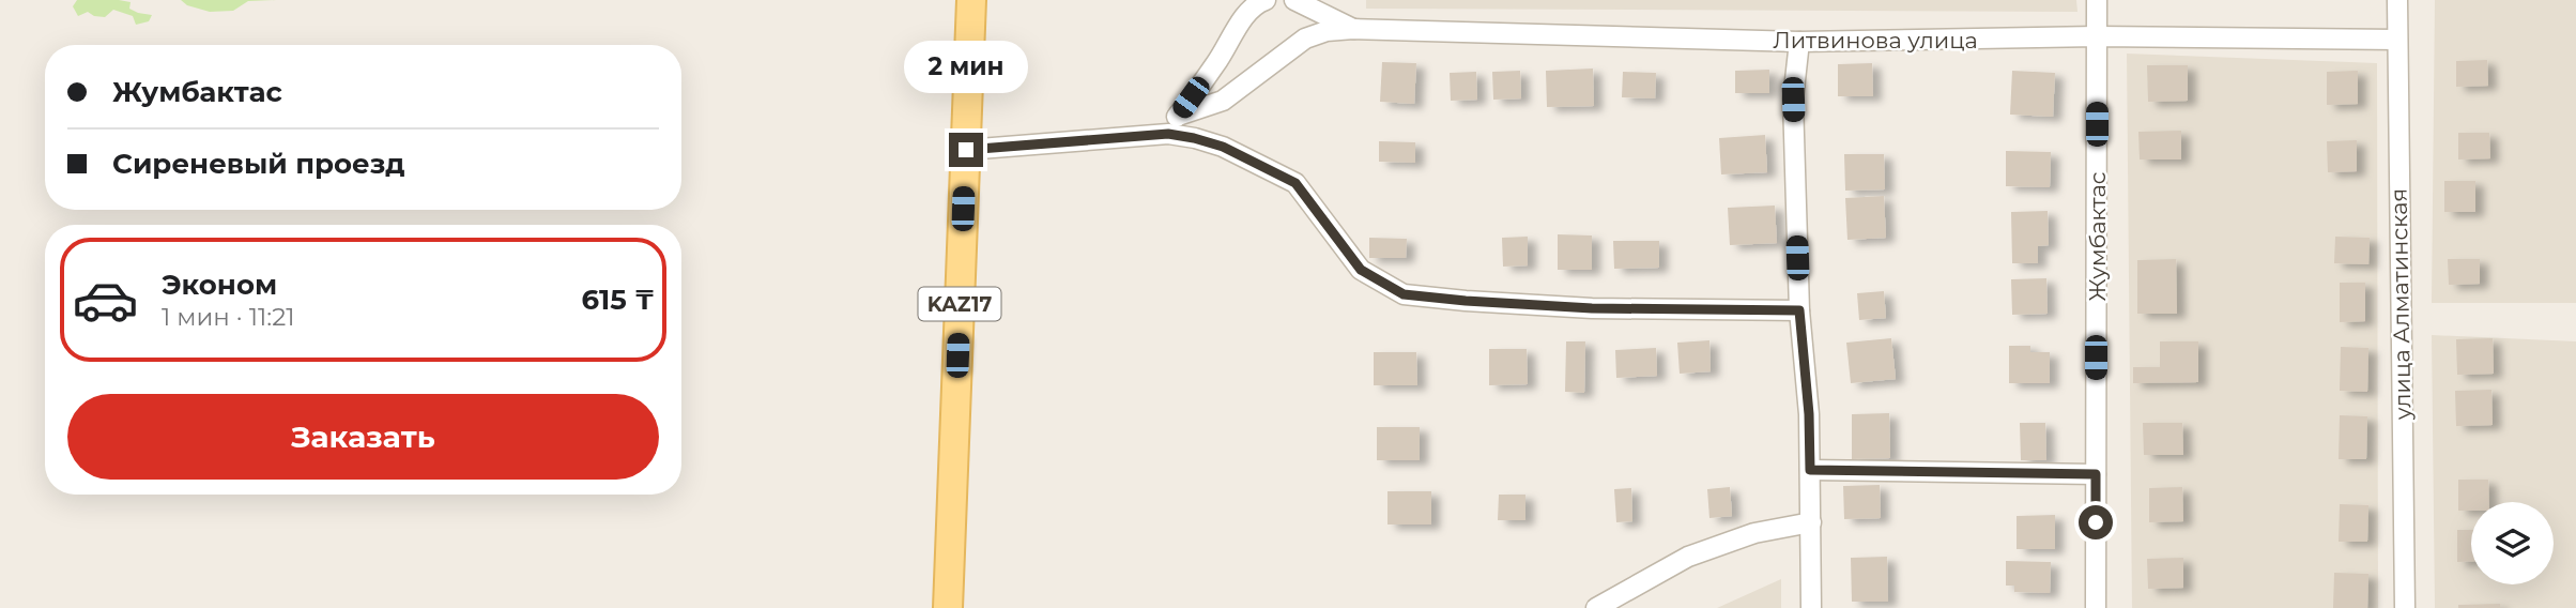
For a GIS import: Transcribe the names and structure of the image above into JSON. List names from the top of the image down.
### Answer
{
  "streets": {
    "main road": ["KAZ17"],
    "street": ["Литвинова улица", "Жумбактас", "улица Алматинская"]
  },
  "crossings": [
    ["Литвинова улица", "Жумбактас"],
    ["Литвинова улица", "улица Алматинская"]
  ],
  "page": {
    "bubble": "2 мин",
    "banner": ["Жумбактас", "Сиреневый проезд"],
    "list": [
      {
        "name": "Эконом",
        "note": "1 мин · 11:21",
        "value": "615 ₸"
      }
    ],
    "buttons": "Заказать"
  }
}
